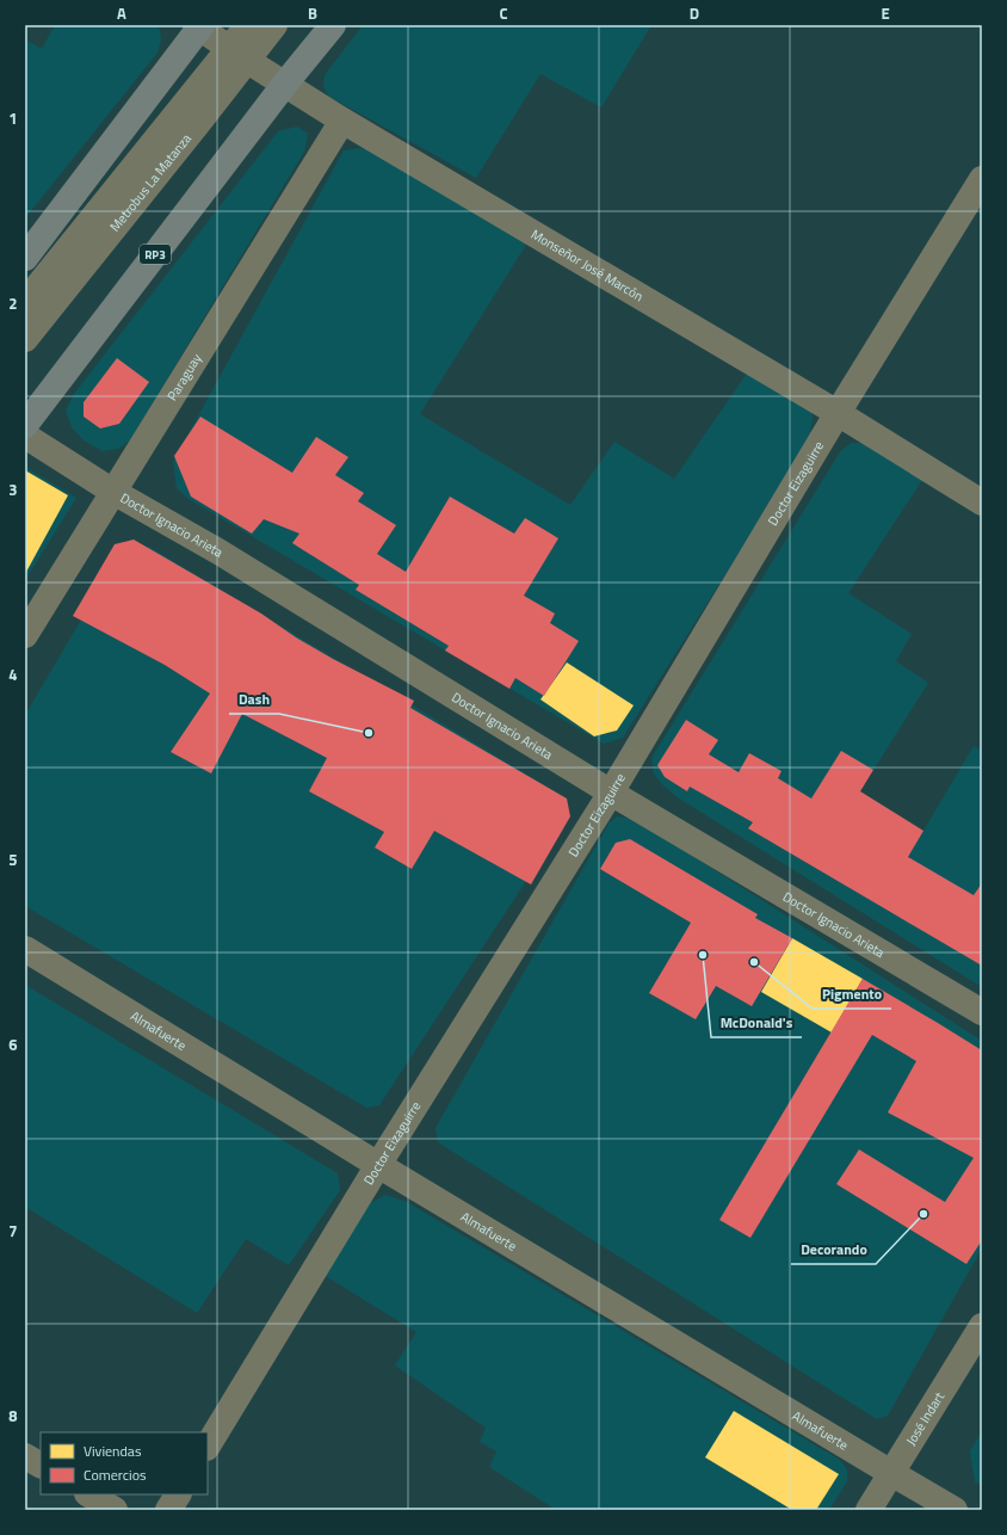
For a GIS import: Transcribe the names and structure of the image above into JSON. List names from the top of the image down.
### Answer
{
  "streets": {
    "highway": ["RP3"],
    "street": [
      "Metrobus La Matanza",
      "Monseñor José Marcón",
      "Paraguay",
      "Doctor Eizaguirre",
      "Doctor Ignacio Arieta",
      "Almafuerte",
      "José Indart"
    ]
  },
  "crossings": [
    ["Metrobus La Matanza", "Monseñor José Marcón"],
    ["RP3", "Monseñor José Marcón"],
    ["Monseñor José Marcón", "Paraguay"],
    ["Monseñor José Marcón", "Doctor Eizaguirre"],
    ["Paraguay", "Doctor Ignacio Arieta"],
    ["Doctor Eizaguirre", "Doctor Ignacio Arieta"],
    ["Doctor Eizaguirre", "Almafuerte"],
    ["Almafuerte", "José Indart"]
  ],
  "places": [
    "Dash",
    "McDonald's",
    "Pigmento",
    "Decorando"
  ],
  "legend": ["Viviendas", "Comercios"],
  "grid": {
    "columns": [
      "A",
      "B",
      "C",
      "D",
      "E"
    ],
    "rows": [
      "1",
      "2",
      "3",
      "4",
      "5",
      "6",
      "7",
      "8"
    ]
  }
}
